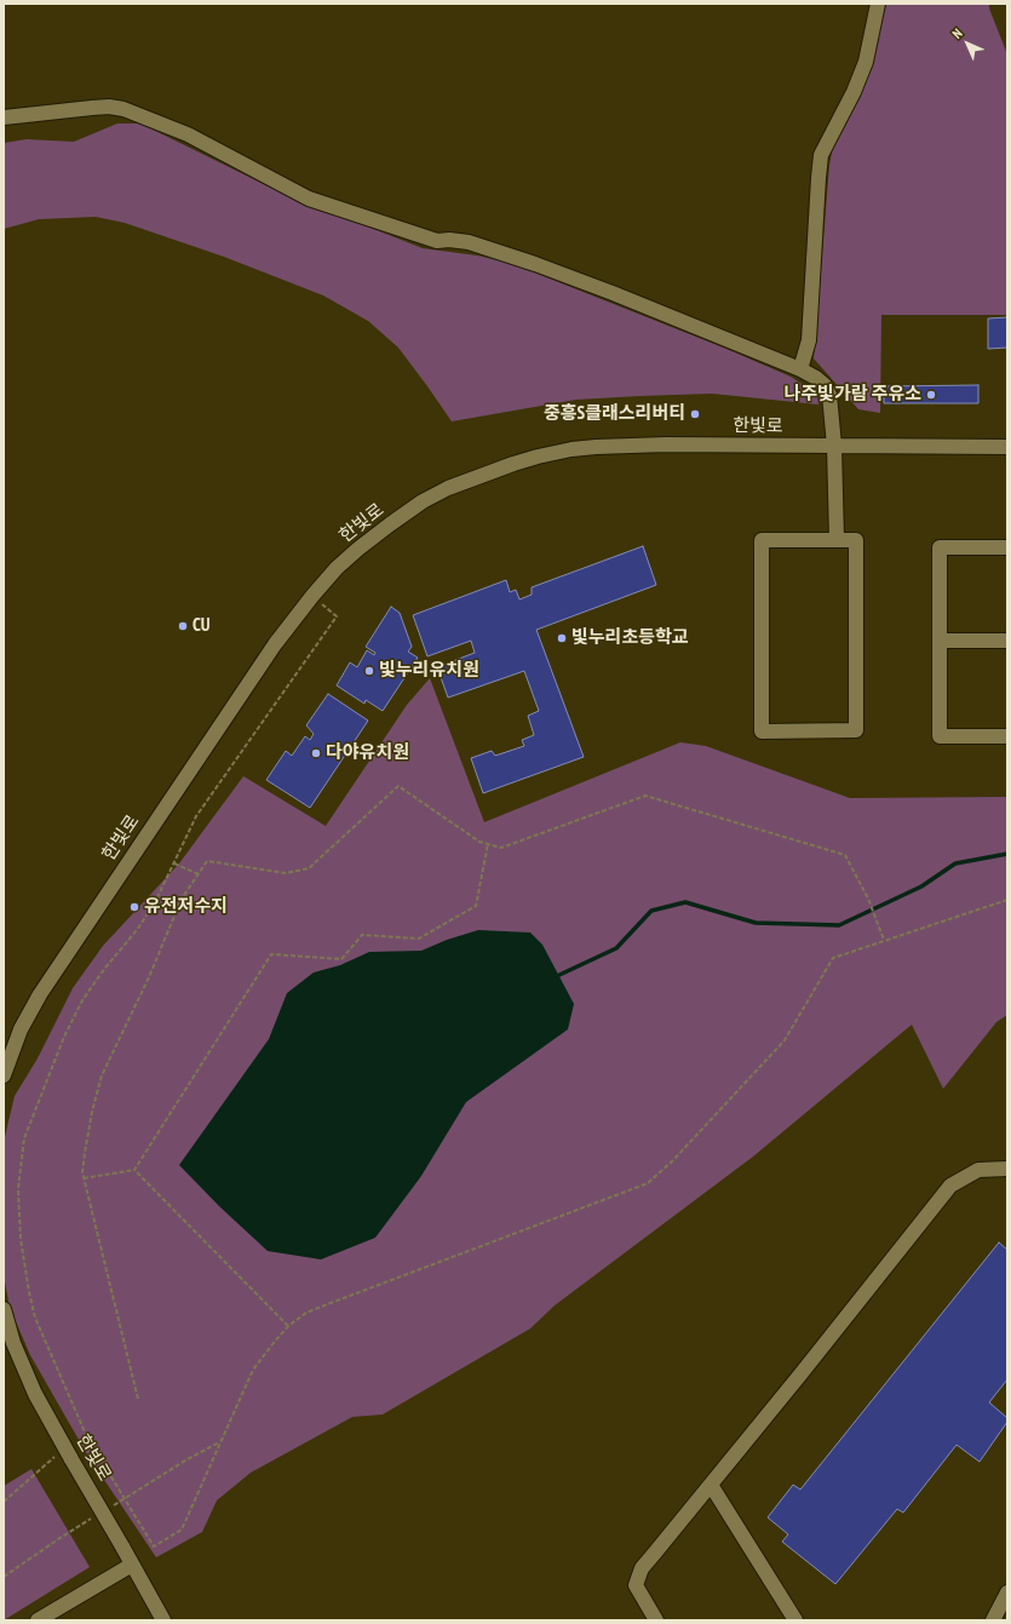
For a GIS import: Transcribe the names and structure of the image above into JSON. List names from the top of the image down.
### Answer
{
  "streets": {
    "street": ["한빛로"]
  },
  "places": [
    "나주빛가람 주유소",
    "중흥S클래스리버티",
    "CU",
    "빛누리초등학교",
    "빛누리유치원",
    "다야유치원",
    "유전저수지"
  ],
  "north": "top left"
}
